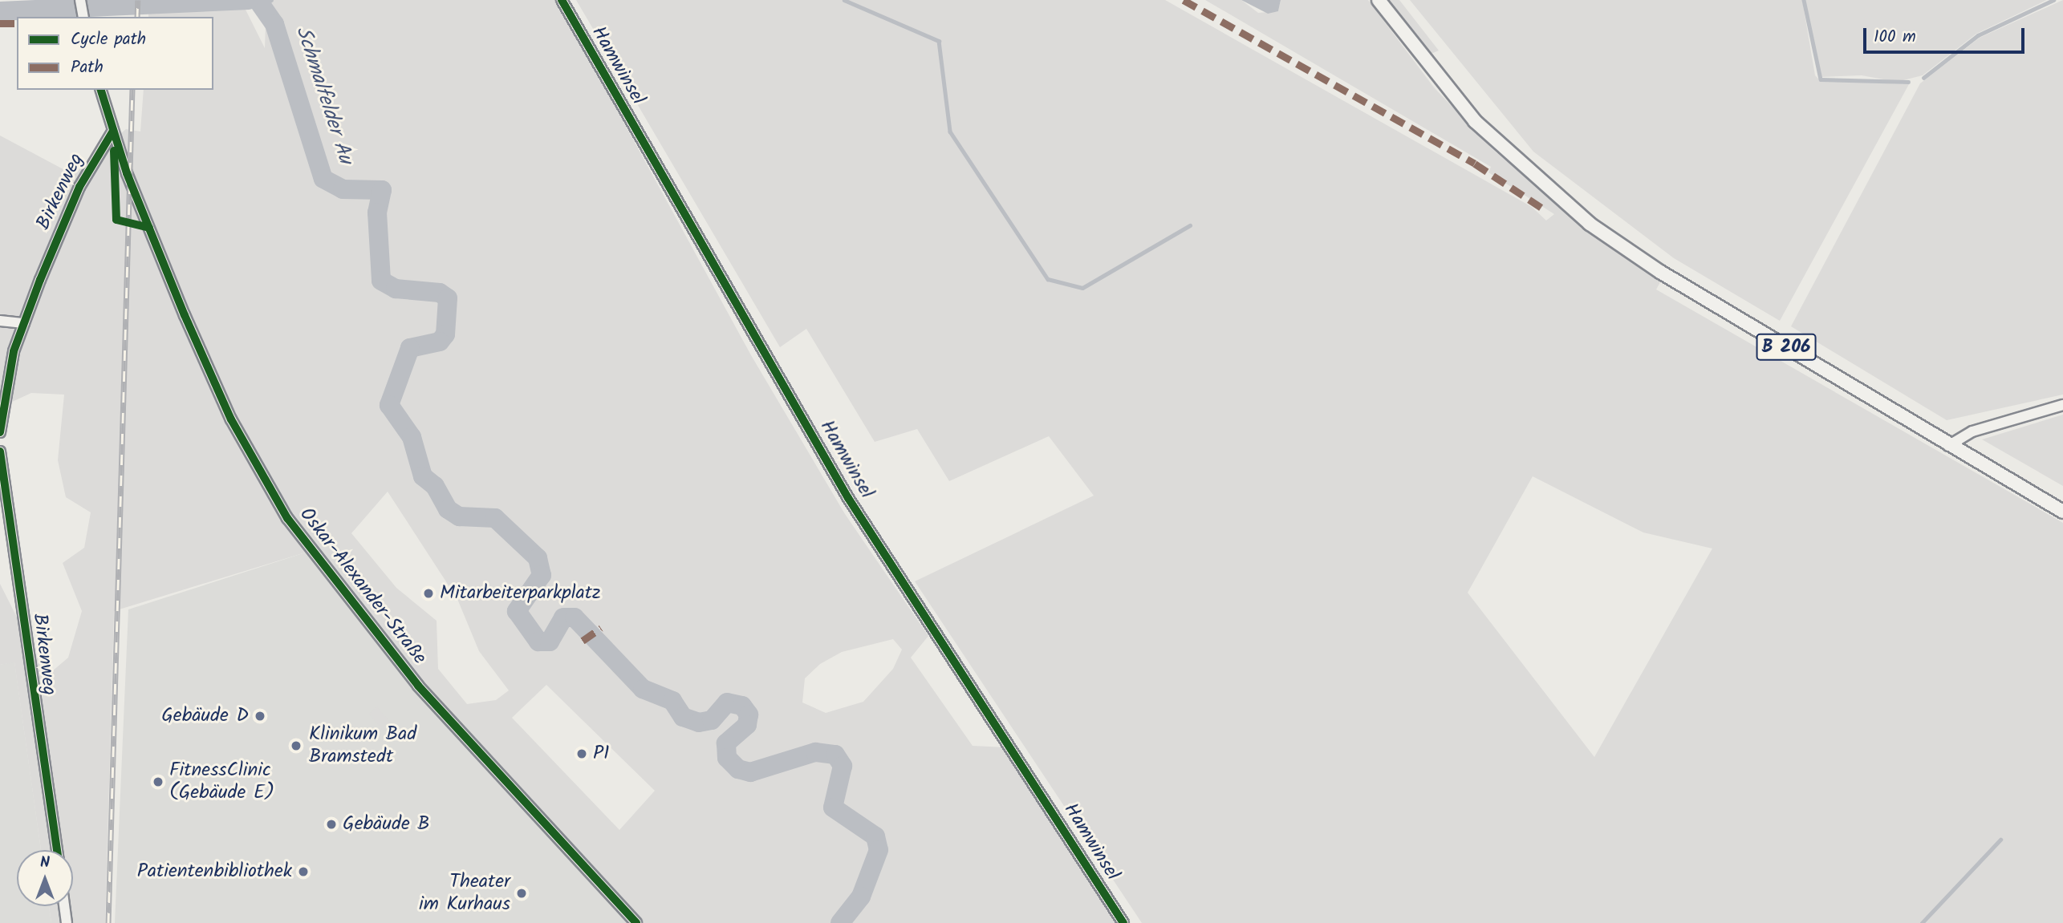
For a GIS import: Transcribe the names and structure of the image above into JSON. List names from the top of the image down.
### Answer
{
  "streets": {
    "main road": ["B 206"],
    "street": ["Hamwinsel", "Birkenweg", "Oskar-Alexander-Straße"]
  },
  "crossings": [
    ["Birkenweg", "Oskar-Alexander-Straße"]
  ],
  "water": ["Schmalfelder Au"],
  "places": [
    "Mitarbeiterparkplatz",
    "Gebäude D",
    "Klinikum Bad Bramstedt",
    "P1",
    "FitnessClinic (Gebäude E)",
    "Gebäude B",
    "Patientenbibliothek",
    "Theater im Kurhaus"
  ],
  "legend": ["Cycle path", "Path"],
  "scale_bar": "100 m",
  "north": "top"
}
